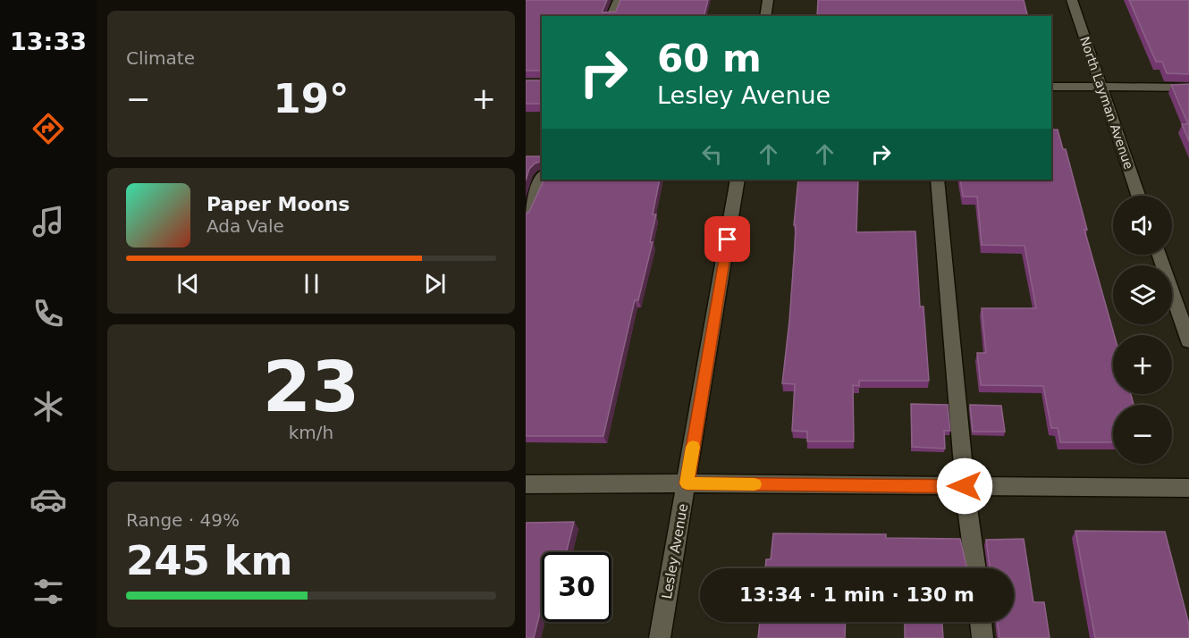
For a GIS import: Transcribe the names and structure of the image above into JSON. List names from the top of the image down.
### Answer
{
  "streets": {
    "street": ["North Layman Avenue", "Lesley Avenue"]
  },
  "page": {
    "tabs": "13:33",
    "tile": [
      "Climate",
      ["23", "km/h"],
      ["Range · 49%", "245 km"]
    ],
    "turn": ["60 m", "Lesley Avenue"],
    "heat": ["−", "19°", "+"],
    "song": ["Paper Moons", "Ada Vale"],
    "map_buttons": ["+", "−"],
    "limit": "30",
    "trip": "13:34 · 1 min · 130 m"
  }
}
